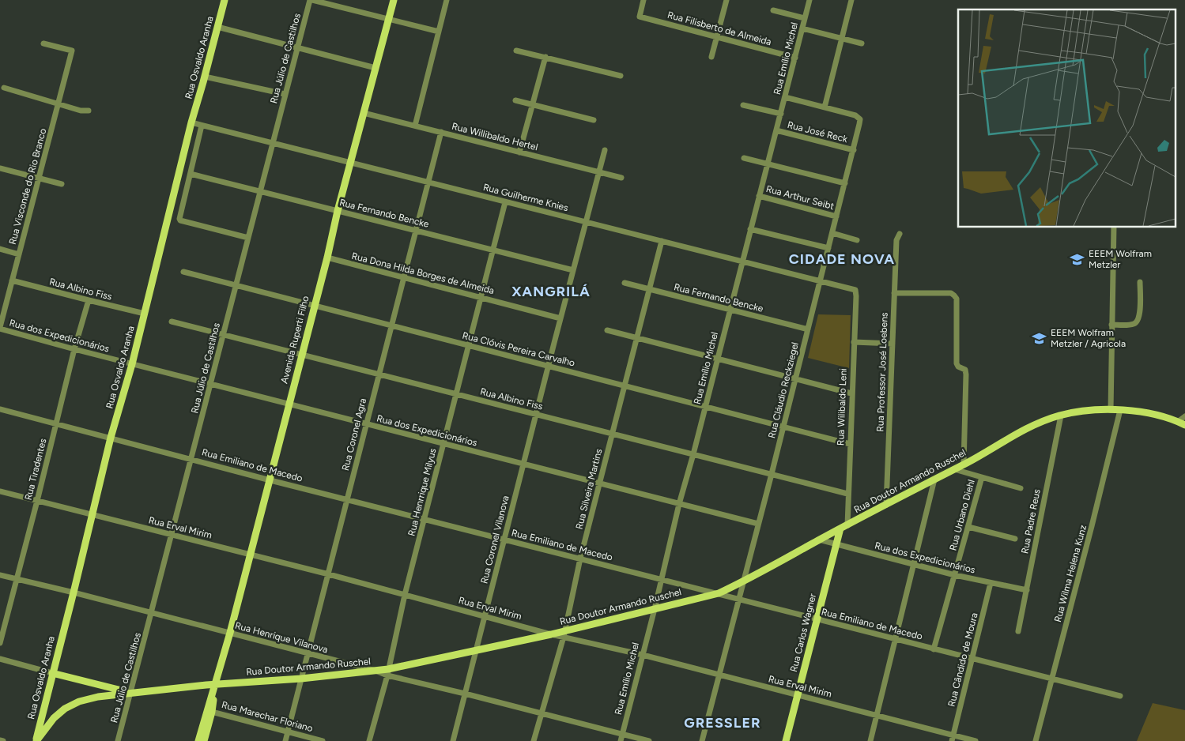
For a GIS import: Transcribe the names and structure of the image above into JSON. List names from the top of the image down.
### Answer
{
  "streets": {
    "main road": [
      "Rua Osvaldo Aranha",
      "Avenida Ruperti Filho",
      "Rua Doutor Armando Ruschel",
      "Rua Carlos Wagner"
    ],
    "street": [
      "Rua Filisberto de Almeida",
      "Rua Júlio de Castilhos",
      "Rua Emílio Michel",
      "Rua José Reck",
      "Rua Willibaldo Hertel",
      "Rua Visconde do Rio Branco",
      "Rua Guilherme Knies",
      "Rua Arthur Seibt",
      "Rua Fernando Bencke",
      "Rua Dona Hilda Borges de Almeida",
      "Rua Albino Fiss",
      "Rua dos Expedicionários",
      "Rua Clóvis Pereira Carvalho",
      "Rua Professor José Loebens",
      "Rua Cláudio Reckziegel",
      "Rua Wilibaldo Leni",
      "Rua Coronel Agra",
      "Rua Emiliano de Macedo",
      "Rua Tiradentes",
      "Rua Silveira Martins",
      "Rua Henrrique Milyus",
      "Rua Urbano Diehl",
      "Rua Padre Reus",
      "Rua Erval Mirim",
      "Rua Coronel Vilanova",
      "Rua Wilma Helena Kunz",
      "Rua Henrique Vilanova",
      "Rua Cândido de Moura",
      "Rua Marechar Floriano"
    ]
  },
  "crossings": [
    ["Rua Filisberto de Almeida", "Rua Emílio Michel"],
    ["Rua Osvaldo Aranha", "Rua Guilherme Knies"],
    ["Rua Osvaldo Aranha", "Rua Albino Fiss"],
    ["Rua Osvaldo Aranha", "Rua dos Expedicionários"],
    ["Rua Osvaldo Aranha", "Rua Emiliano de Macedo"],
    ["Rua Osvaldo Aranha", "Rua Doutor Armando Ruschel"],
    ["Rua Osvaldo Aranha", "Rua Erval Mirim"],
    ["Rua Osvaldo Aranha", "Rua Henrique Vilanova"],
    ["Rua Júlio de Castilhos", "Rua Guilherme Knies"],
    ["Rua Júlio de Castilhos", "Rua Fernando Bencke"],
    ["Rua Júlio de Castilhos", "Rua Albino Fiss"],
    ["Rua Júlio de Castilhos", "Rua dos Expedicionários"],
    ["Rua Júlio de Castilhos", "Rua Clóvis Pereira Carvalho"],
    ["Rua Júlio de Castilhos", "Rua Emiliano de Macedo"],
    ["Rua Júlio de Castilhos", "Rua Doutor Armando Ruschel"],
    ["Rua Júlio de Castilhos", "Rua Erval Mirim"],
    ["Rua Júlio de Castilhos", "Rua Henrique Vilanova"],
    ["Rua Emílio Michel", "Rua José Reck"],
    ["Rua Emílio Michel", "Rua Guilherme Knies"],
    ["Rua Emílio Michel", "Rua Arthur Seibt"],
    ["Rua Emílio Michel", "Rua Fernando Bencke"],
    ["Rua Emílio Michel", "Rua Albino Fiss"],
    ["Rua Emílio Michel", "Rua dos Expedicionários"],
    ["Rua Emílio Michel", "Rua Clóvis Pereira Carvalho"],
    ["Rua Emílio Michel", "Rua Cláudio Reckziegel"],
    ["Rua Emílio Michel", "Rua Emiliano de Macedo"],
    ["Rua Emílio Michel", "Rua Doutor Armando Ruschel"],
    ["Rua Emílio Michel", "Rua Erval Mirim"],
    ["Rua José Reck", "Rua Cláudio Reckziegel"],
    ["Rua Willibaldo Hertel", "Avenida Ruperti Filho"],
    ["Rua Willibaldo Hertel", "Rua Coronel Agra"],
    ["Rua Visconde do Rio Branco", "Rua Albino Fiss"],
    ["Rua Visconde do Rio Branco", "Rua dos Expedicionários"],
    ["Rua Guilherme Knies", "Avenida Ruperti Filho"],
    ["Rua Guilherme Knies", "Rua Cláudio Reckziegel"],
    ["Rua Guilherme Knies", "Rua Wilibaldo Leni"],
    ["Rua Guilherme Knies", "Rua Coronel Agra"],
    ["Rua Guilherme Knies", "Rua Silveira Martins"],
    ["Rua Guilherme Knies", "Rua Henrrique Milyus"],
    ["Rua Guilherme Knies", "Rua Coronel Vilanova"],
    ["Rua Arthur Seibt", "Rua Cláudio Reckziegel"],
    ["Rua Fernando Bencke", "Avenida Ruperti Filho"],
    ["Rua Fernando Bencke", "Rua Cláudio Reckziegel"],
    ["Rua Fernando Bencke", "Rua Coronel Agra"],
    ["Rua Fernando Bencke", "Rua Silveira Martins"],
    ["Rua Fernando Bencke", "Rua Henrrique Milyus"],
    ["Rua Fernando Bencke", "Rua Coronel Vilanova"],
    ["Rua Dona Hilda Borges de Almeida", "Avenida Ruperti Filho"],
    ["Rua Dona Hilda Borges de Almeida", "Rua Coronel Agra"],
    ["Rua Dona Hilda Borges de Almeida", "Rua Henrrique Milyus"],
    ["Rua Dona Hilda Borges de Almeida", "Rua Coronel Vilanova"],
    ["Rua Albino Fiss", "Avenida Ruperti Filho"],
    ["Rua Albino Fiss", "Rua Cláudio Reckziegel"],
    ["Rua Albino Fiss", "Rua Wilibaldo Leni"],
    ["Rua Albino Fiss", "Rua Coronel Agra"],
    ["Rua Albino Fiss", "Rua Tiradentes"],
    ["Rua Albino Fiss", "Rua Silveira Martins"],
    ["Rua Albino Fiss", "Rua Henrrique Milyus"],
    ["Rua Albino Fiss", "Rua Coronel Vilanova"],
    ["Rua dos Expedicionários", "Avenida Ruperti Filho"],
    ["Rua dos Expedicionários", "Rua Cláudio Reckziegel"],
    ["Rua dos Expedicionários", "Rua Coronel Agra"],
    ["Rua dos Expedicionários", "Rua Tiradentes"],
    ["Rua dos Expedicionários", "Rua Doutor Armando Ruschel"],
    ["Rua dos Expedicionários", "Rua Silveira Martins"],
    ["Rua dos Expedicionários", "Rua Henrrique Milyus"],
    ["Rua dos Expedicionários", "Rua Urbano Diehl"],
    ["Rua dos Expedicionários", "Rua Padre Reus"],
    ["Rua dos Expedicionários", "Rua Coronel Vilanova"],
    ["Rua dos Expedicionários", "Rua Carlos Wagner"],
    ["Rua dos Expedicionários", "Rua Cândido de Moura"],
    ["Avenida Ruperti Filho", "Rua Clóvis Pereira Carvalho"],
    ["Avenida Ruperti Filho", "Rua Emiliano de Macedo"],
    ["Avenida Ruperti Filho", "Rua Doutor Armando Ruschel"],
    ["Avenida Ruperti Filho", "Rua Erval Mirim"],
    ["Avenida Ruperti Filho", "Rua Henrique Vilanova"],
    ["Avenida Ruperti Filho", "Rua Marechar Floriano"],
    ["Rua Clóvis Pereira Carvalho", "Rua Cláudio Reckziegel"],
    ["Rua Clóvis Pereira Carvalho", "Rua Wilibaldo Leni"],
    ["Rua Clóvis Pereira Carvalho", "Rua Coronel Agra"],
    ["Rua Clóvis Pereira Carvalho", "Rua Silveira Martins"],
    ["Rua Clóvis Pereira Carvalho", "Rua Henrrique Milyus"],
    ["Rua Clóvis Pereira Carvalho", "Rua Coronel Vilanova"],
    ["Rua Professor José Loebens", "Rua Doutor Armando Ruschel"],
    ["Rua Cláudio Reckziegel", "Rua Emiliano de Macedo"],
    ["Rua Cláudio Reckziegel", "Rua Doutor Armando Ruschel"],
    ["Rua Cláudio Reckziegel", "Rua Erval Mirim"],
    ["Rua Wilibaldo Leni", "Rua Doutor Armando Ruschel"],
    ["Rua Coronel Agra", "Rua Emiliano de Macedo"],
    ["Rua Coronel Agra", "Rua Doutor Armando Ruschel"],
    ["Rua Coronel Agra", "Rua Erval Mirim"],
    ["Rua Coronel Agra", "Rua Henrique Vilanova"],
    ["Rua Coronel Agra", "Rua Marechar Floriano"],
    ["Rua Emiliano de Macedo", "Rua Tiradentes"],
    ["Rua Emiliano de Macedo", "Rua Doutor Armando Ruschel"],
    ["Rua Emiliano de Macedo", "Rua Silveira Martins"],
    ["Rua Emiliano de Macedo", "Rua Henrrique Milyus"],
    ["Rua Emiliano de Macedo", "Rua Urbano Diehl"],
    ["Rua Emiliano de Macedo", "Rua Coronel Vilanova"],
    ["Rua Emiliano de Macedo", "Rua Wilma Helena Kunz"],
    ["Rua Emiliano de Macedo", "Rua Carlos Wagner"],
    ["Rua Emiliano de Macedo", "Rua Cândido de Moura"],
    ["Rua Tiradentes", "Rua Erval Mirim"],
    ["Rua Tiradentes", "Rua Henrique Vilanova"],
    ["Rua Doutor Armando Ruschel", "Rua Silveira Martins"],
    ["Rua Doutor Armando Ruschel", "Rua Henrrique Milyus"],
    ["Rua Doutor Armando Ruschel", "Rua Padre Reus"],
    ["Rua Doutor Armando Ruschel", "Rua Erval Mirim"],
    ["Rua Doutor Armando Ruschel", "Rua Coronel Vilanova"],
    ["Rua Doutor Armando Ruschel", "Rua Wilma Helena Kunz"],
    ["Rua Doutor Armando Ruschel", "Rua Carlos Wagner"],
    ["Rua Doutor Armando Ruschel", "Rua Henrique Vilanova"],
    ["Rua Silveira Martins", "Rua Erval Mirim"],
    ["Rua Henrrique Milyus", "Rua Erval Mirim"],
    ["Rua Erval Mirim", "Rua Coronel Vilanova"],
    ["Rua Erval Mirim", "Rua Carlos Wagner"],
    ["Rua Erval Mirim", "Rua Cândido de Moura"]
  ],
  "districts": ["CIDADE NOVA", "XANGRILÁ", "GRESSLER"],
  "places": {
    "school or university": ["EEEM Wolfram Metzler", "EEEM Wolfram Metzler / Agricola"]
  }
}
